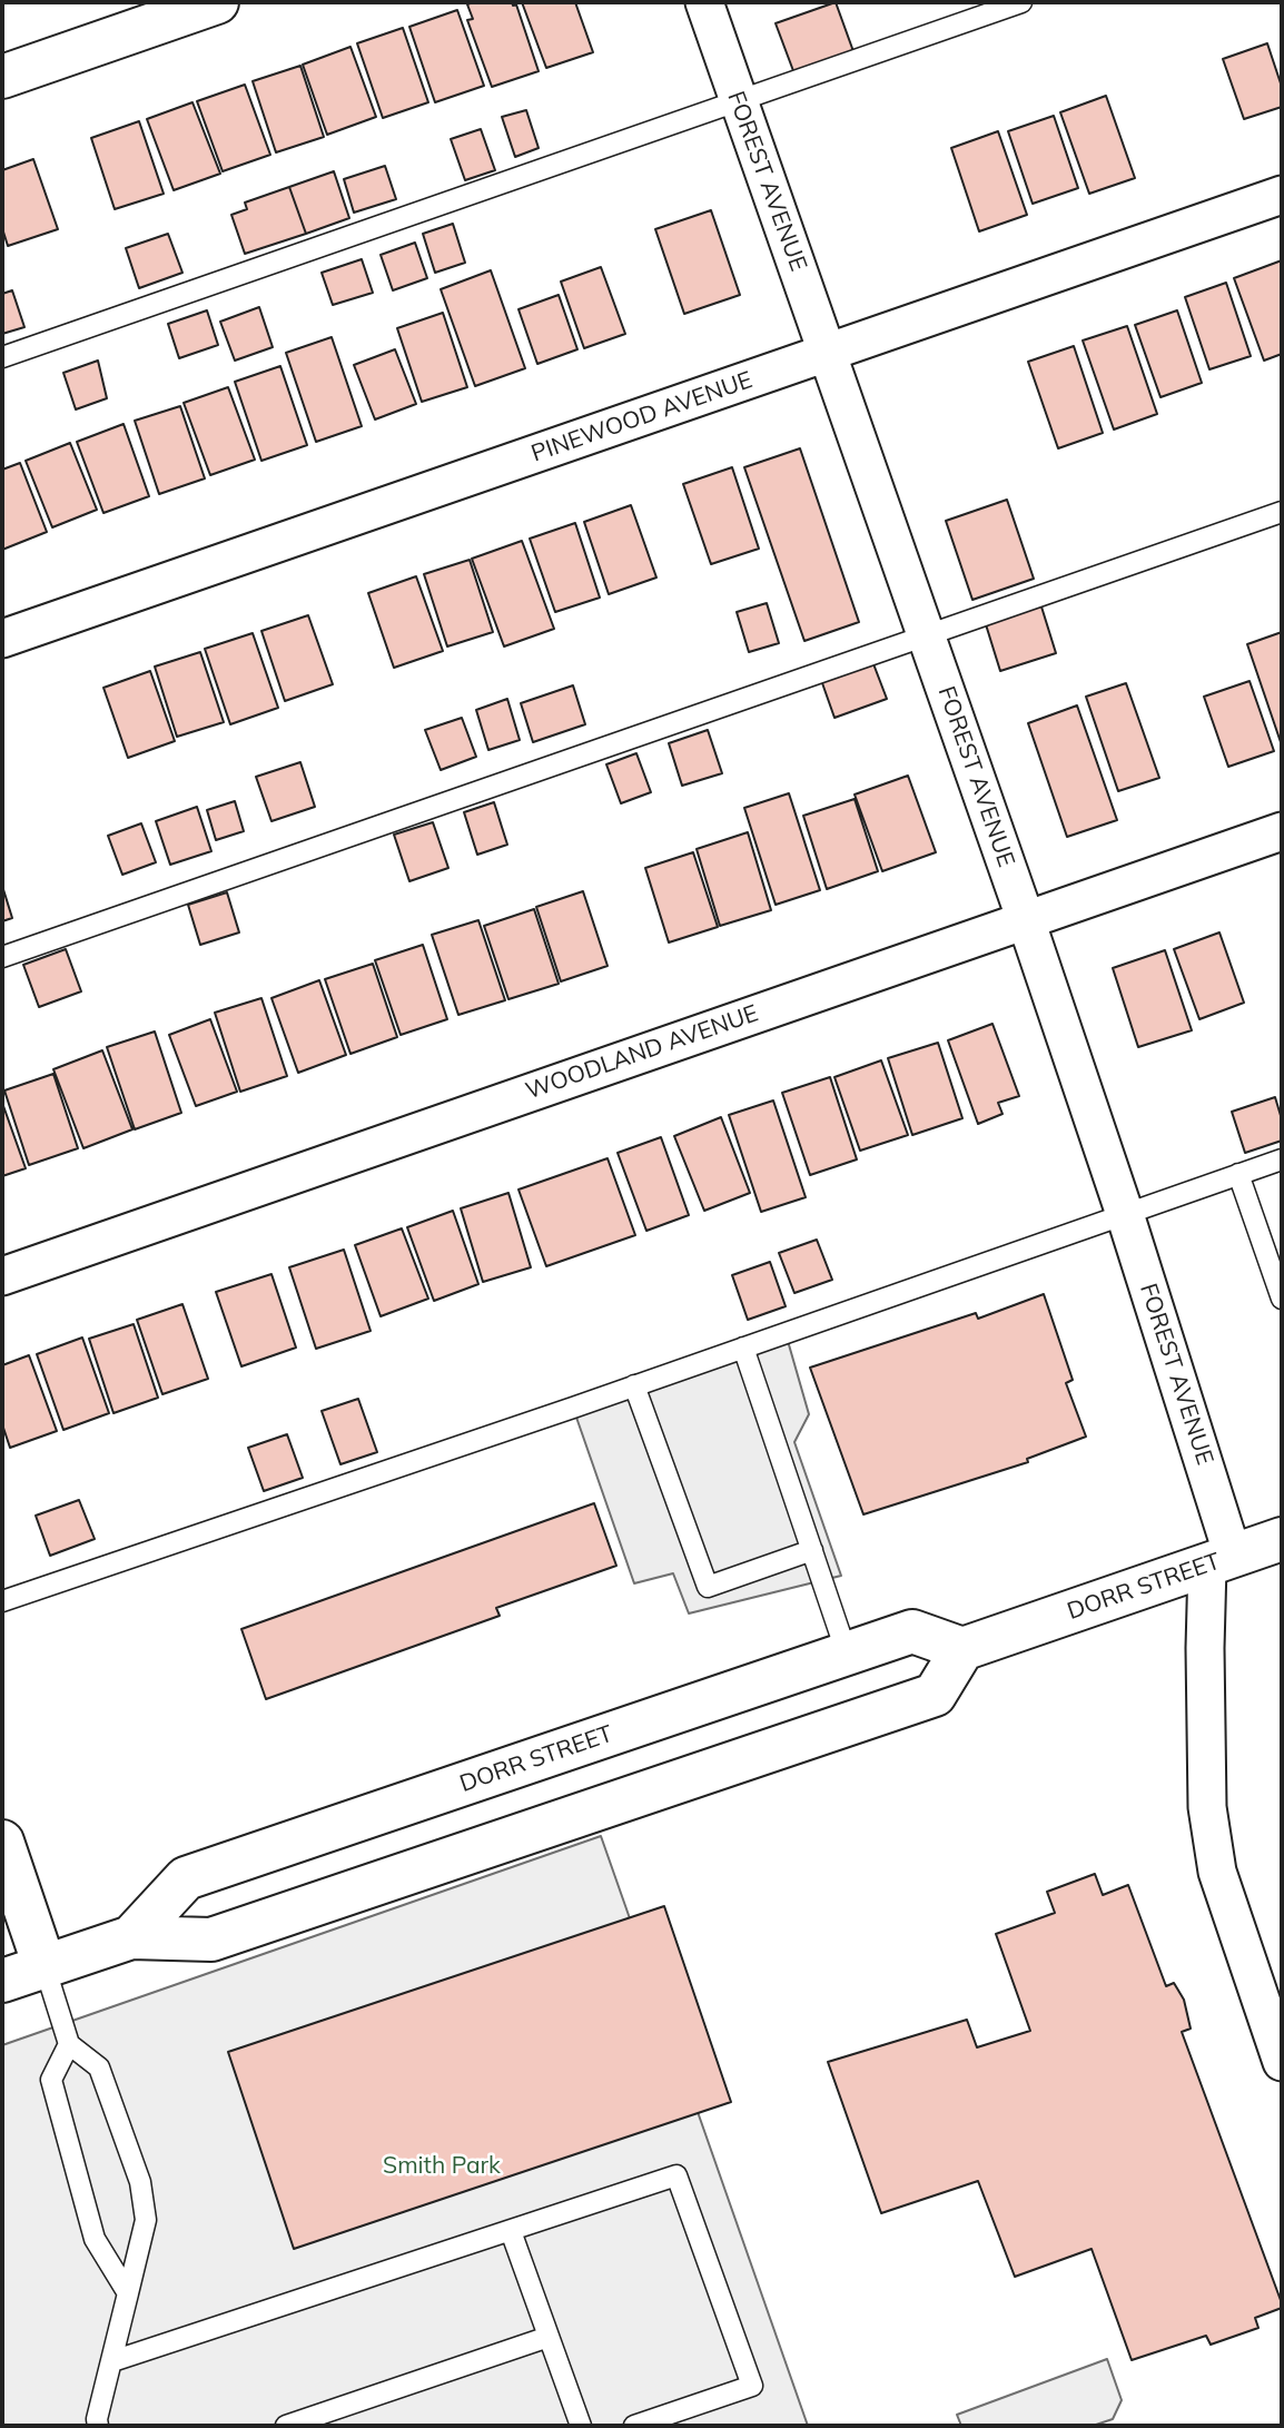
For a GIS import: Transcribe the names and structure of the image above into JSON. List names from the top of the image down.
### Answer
{
  "streets": {
    "main road": ["DORR STREET"],
    "street": ["FOREST AVENUE", "PINEWOOD AVENUE", "WOODLAND AVENUE"]
  },
  "crossings": [
    ["FOREST AVENUE", "PINEWOOD AVENUE"],
    ["FOREST AVENUE", "WOODLAND AVENUE"],
    ["FOREST AVENUE", "DORR STREET"]
  ],
  "parks": ["Smith Park"]
}
